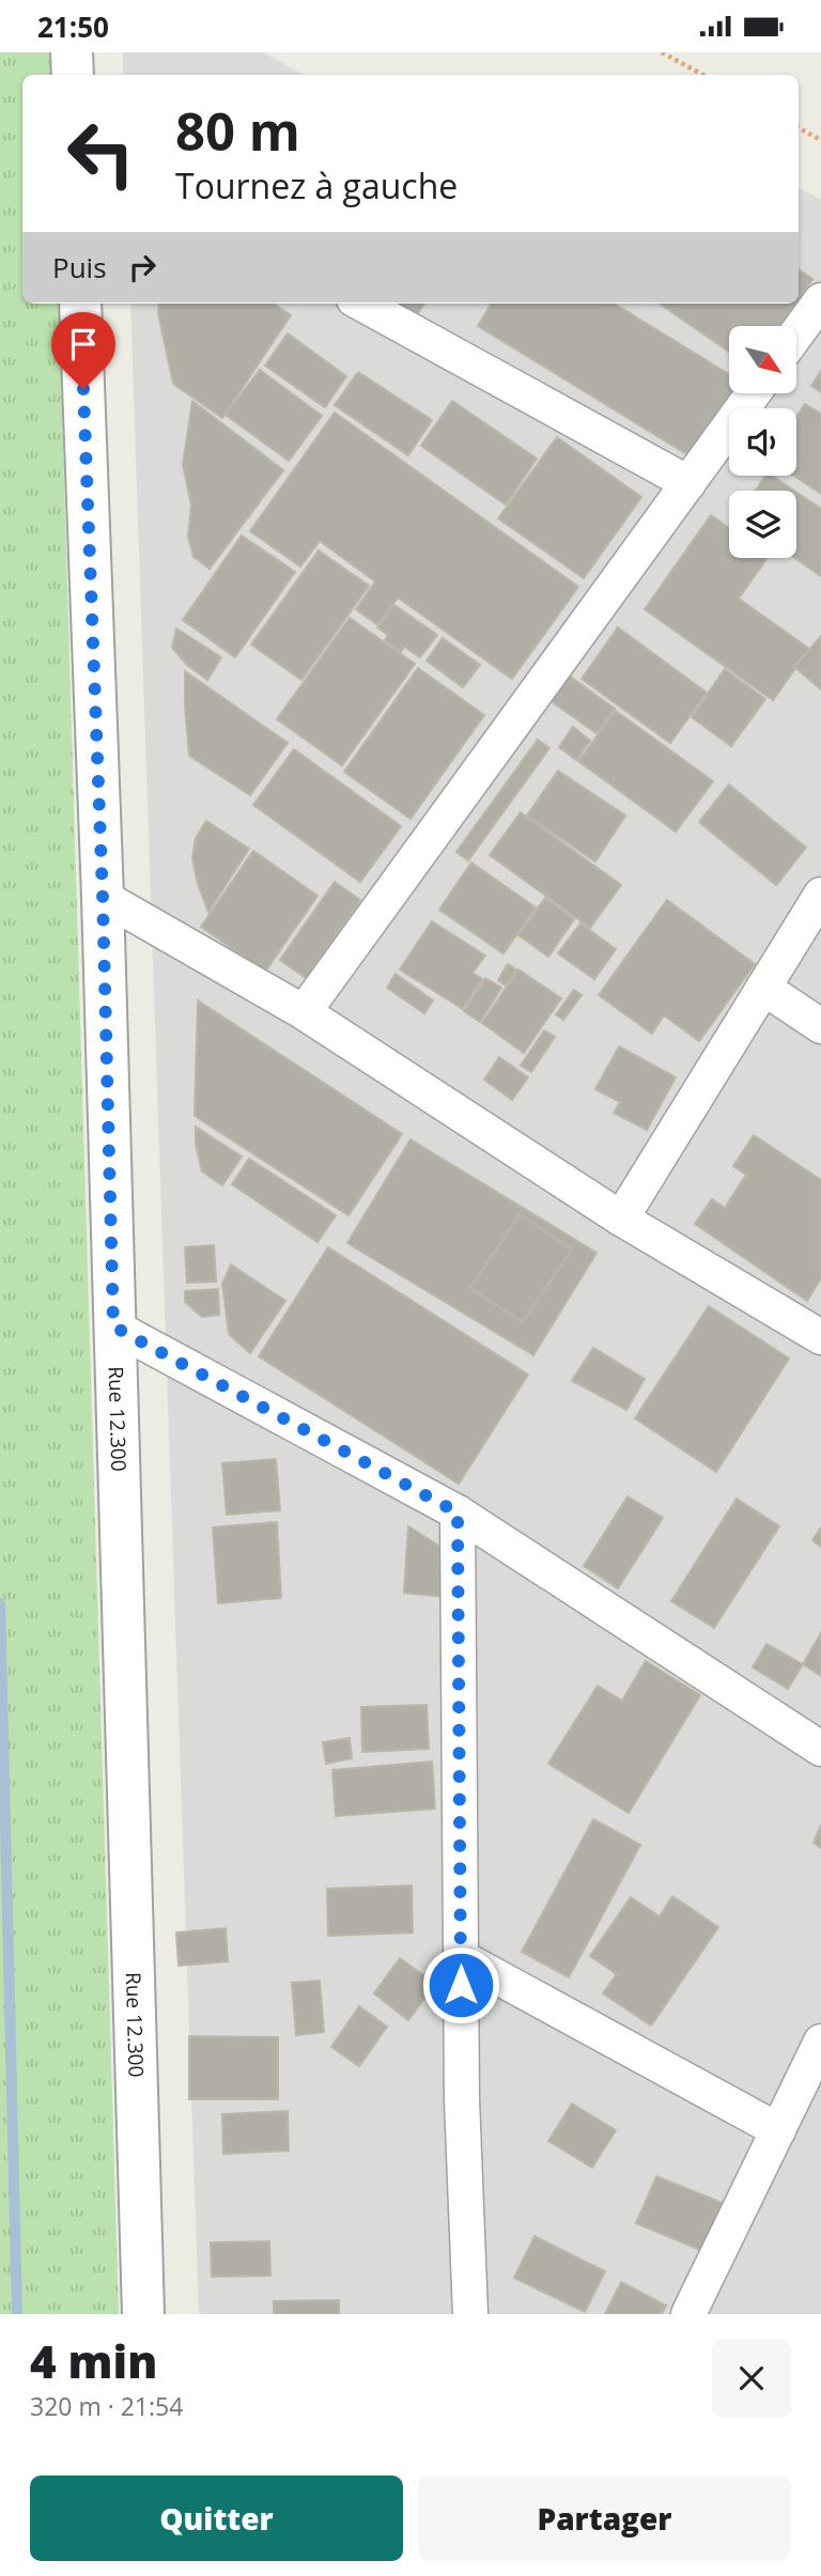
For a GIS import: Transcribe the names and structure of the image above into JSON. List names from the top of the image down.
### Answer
{
  "streets": {
    "street": ["Rue 12.300"]
  },
  "north": "bottom right",
  "page": {
    "status": "21:50",
    "turn": ["80 m", "Tournez à gauche"],
    "then": "Puis",
    "heading": ["4 min", "320 m · 21:54"],
    "buttons": ["Quitter", "Partager"]
  }
}
